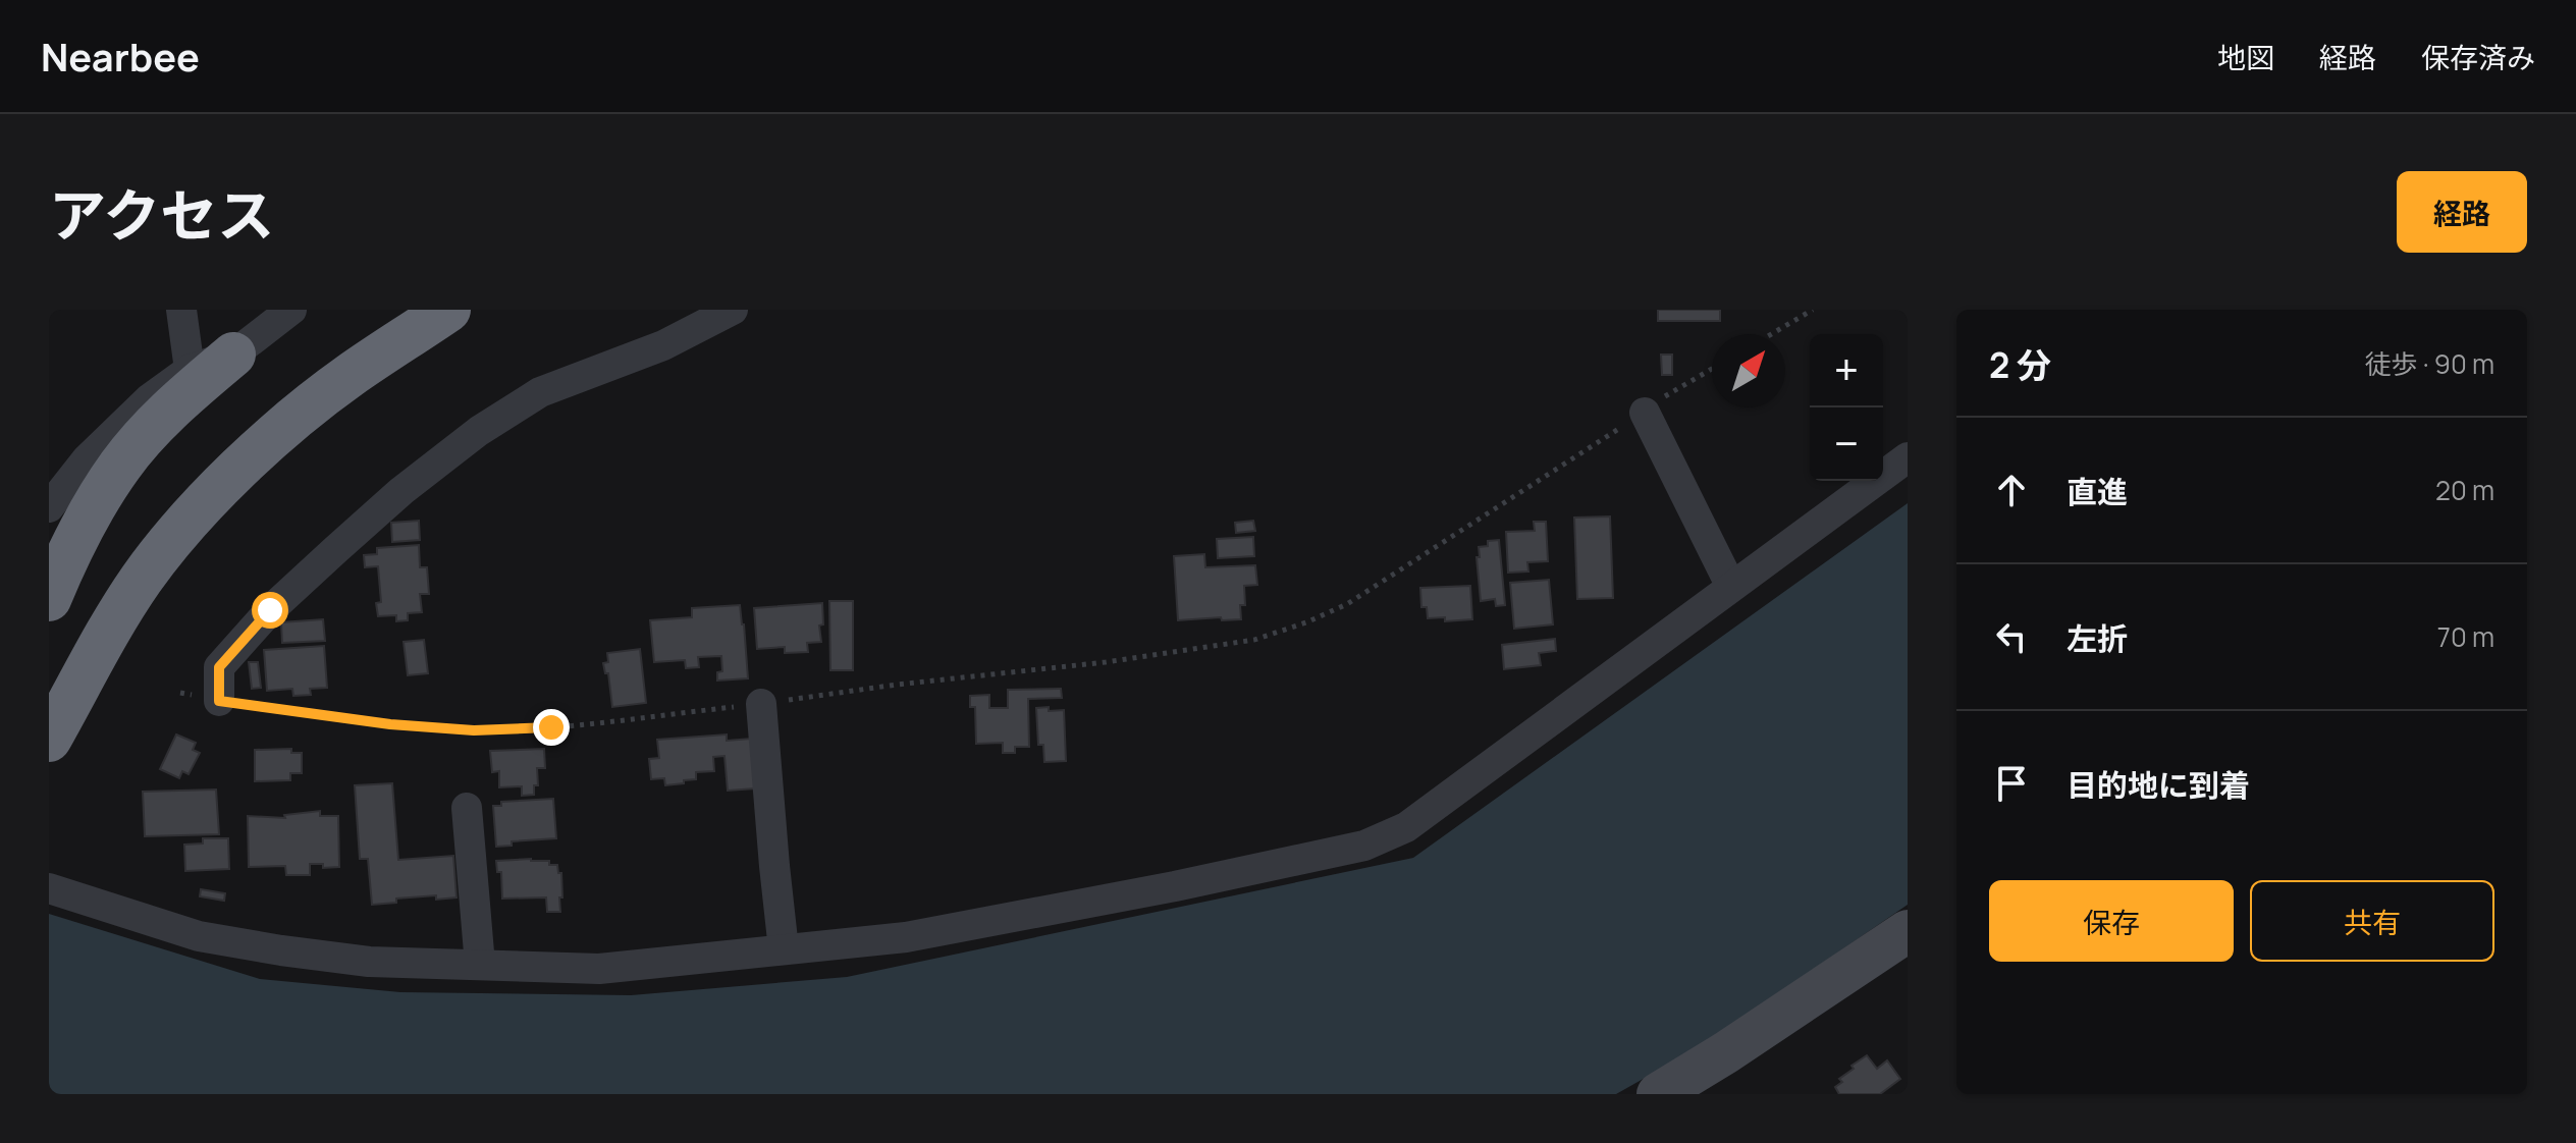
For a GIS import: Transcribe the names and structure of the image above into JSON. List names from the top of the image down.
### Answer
{
  "north": "top right",
  "page": {
    "header": "Nearbee",
    "nav": ["地図", "経路", "保存済み"],
    "title": "アクセス",
    "buttons": [
      "経路",
      ["保存", "共有"]
    ],
    "heading": ["2 分", "徒歩 · 90 m"],
    "map_buttons": ["+", "−"],
    "list": [
      ["直進", "20 m"],
      ["左折", "70 m"],
      "目的地に到着"
    ]
  }
}
